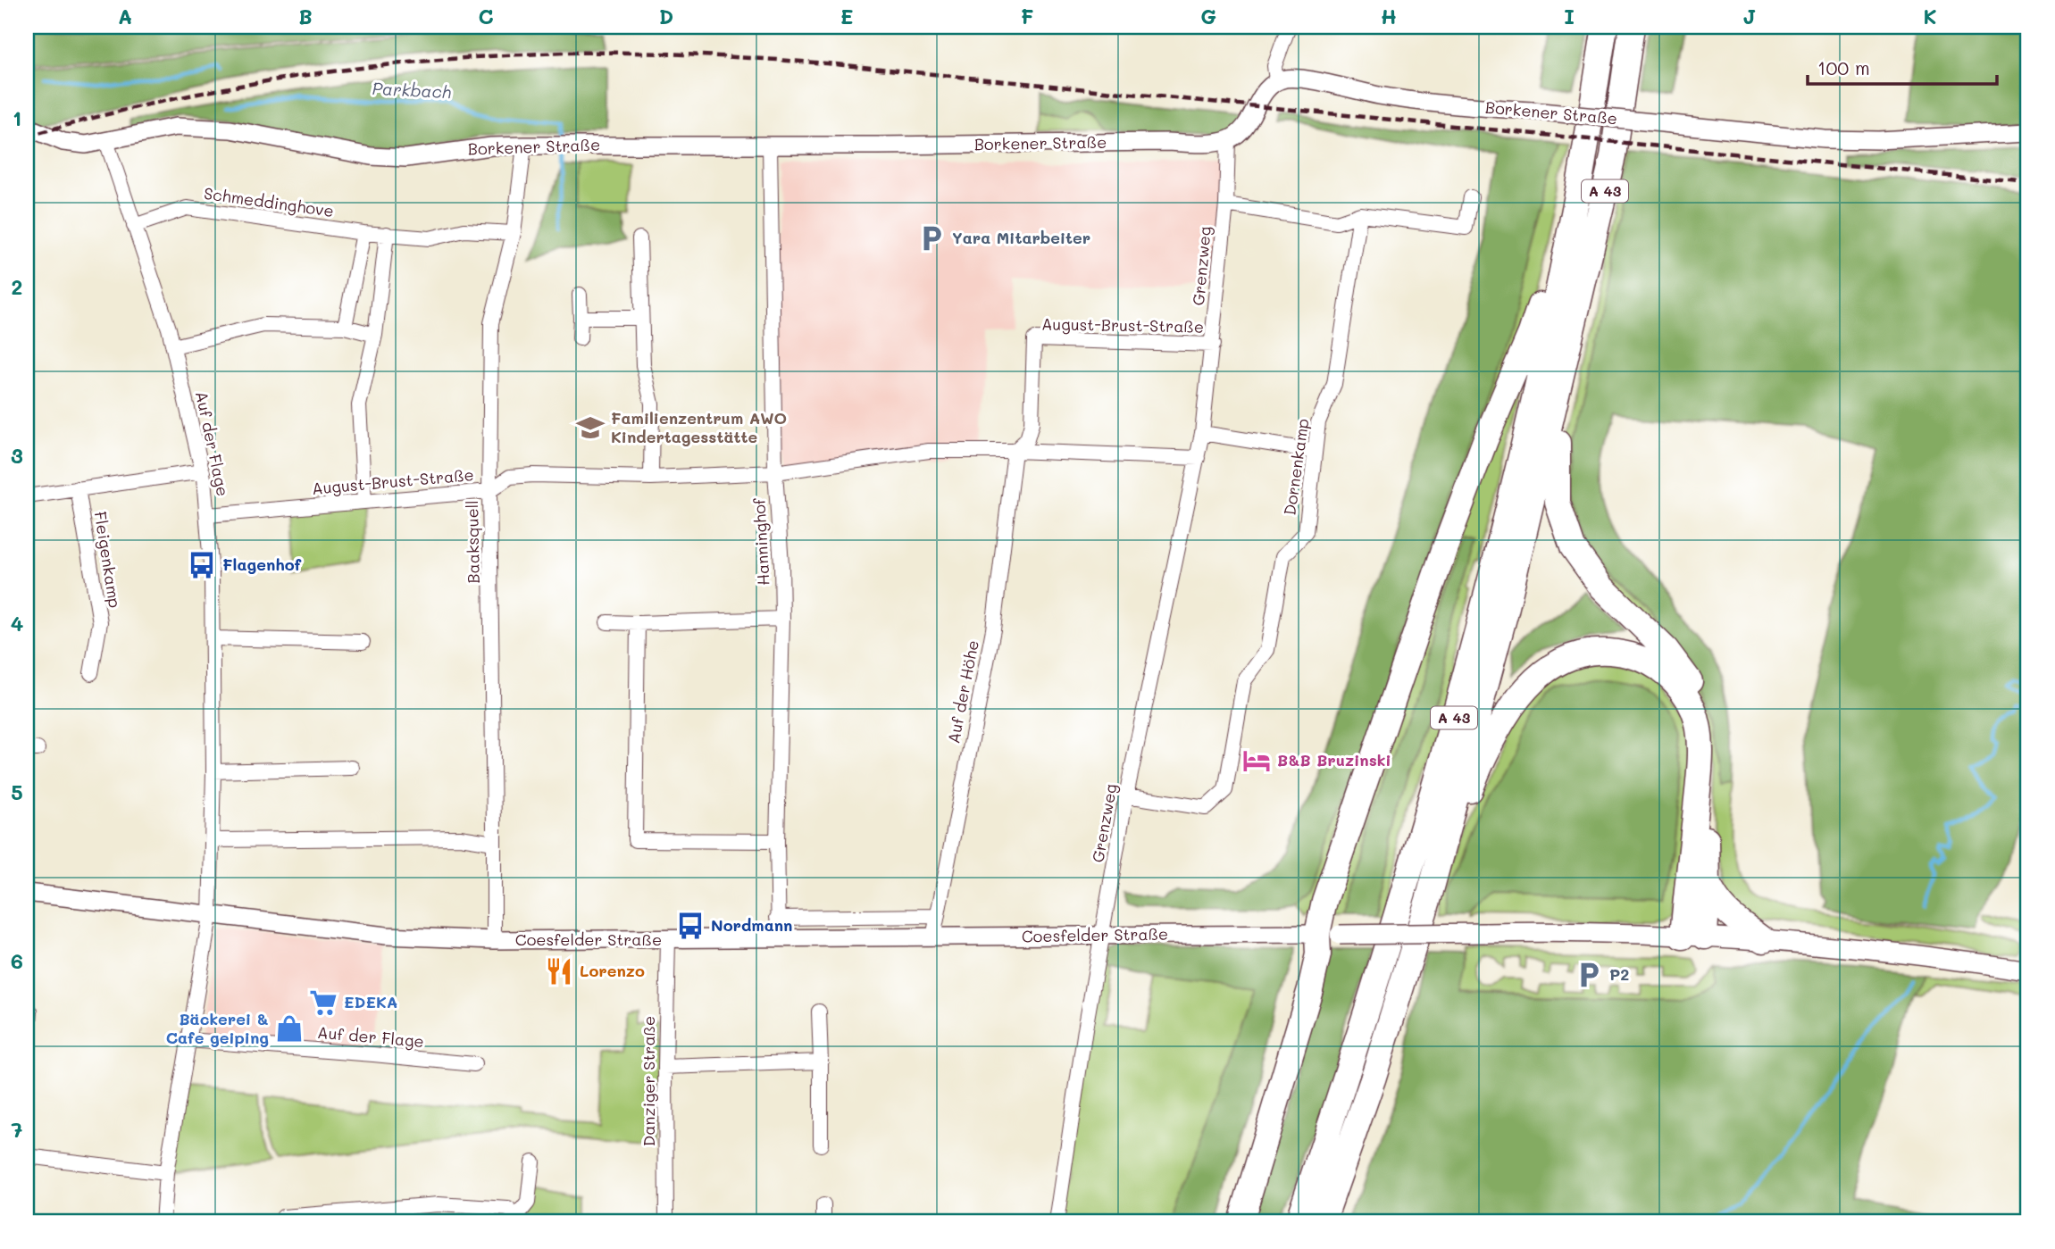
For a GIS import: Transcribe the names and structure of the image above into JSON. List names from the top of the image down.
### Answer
{
  "streets": {
    "highway": ["A 43"],
    "street": [
      "Borkener Straße",
      "Schmeddinghove",
      "Grenzweg",
      "August-Brust-Straße",
      "Auf der Flage",
      "Dornenkamp",
      "Baaksquell",
      "Hanninghof",
      "Fleigenkamp",
      "Auf der Höhe",
      "Coesfelder Straße",
      "Danziger Straße"
    ]
  },
  "crossings": [
    ["Borkener Straße", "Grenzweg"],
    ["Borkener Straße", "Auf der Flage"],
    ["Borkener Straße", "Baaksquell"],
    ["Borkener Straße", "Hanninghof"],
    ["Schmeddinghove", "Auf der Flage"],
    ["Schmeddinghove", "Baaksquell"],
    ["Grenzweg", "August-Brust-Straße"],
    ["Grenzweg", "Dornenkamp"],
    ["Grenzweg", "Coesfelder Straße"],
    ["August-Brust-Straße", "Auf der Flage"],
    ["August-Brust-Straße", "Baaksquell"],
    ["August-Brust-Straße", "Hanninghof"],
    ["August-Brust-Straße", "Auf der Höhe"],
    ["Auf der Flage", "Coesfelder Straße"],
    ["Baaksquell", "Coesfelder Straße"],
    ["Hanninghof", "Coesfelder Straße"],
    ["Auf der Höhe", "Coesfelder Straße"],
    ["Coesfelder Straße", "Danziger Straße"]
  ],
  "water": ["Parkbach"],
  "places": {
    "parking": ["Yara Mitarbeiter", "P2"],
    "school or university": ["Familienzentrum AWO Kindertagesstätte"],
    "bus stop": ["Flagenhof", "Nordmann"],
    "hotel": ["B&B Bruzinski"],
    "restaurant": ["Lorenzo"],
    "supermarket": ["EDEKA"],
    "shop": ["Bäckerei & Cafe geiping"]
  },
  "scale_bar": "100 m",
  "grid": {
    "columns": [
      "A",
      "B",
      "C",
      "D",
      "E",
      "F",
      "G",
      "H",
      "I",
      "J",
      "K"
    ],
    "rows": [
      "1",
      "2",
      "3",
      "4",
      "5",
      "6",
      "7"
    ]
  }
}
